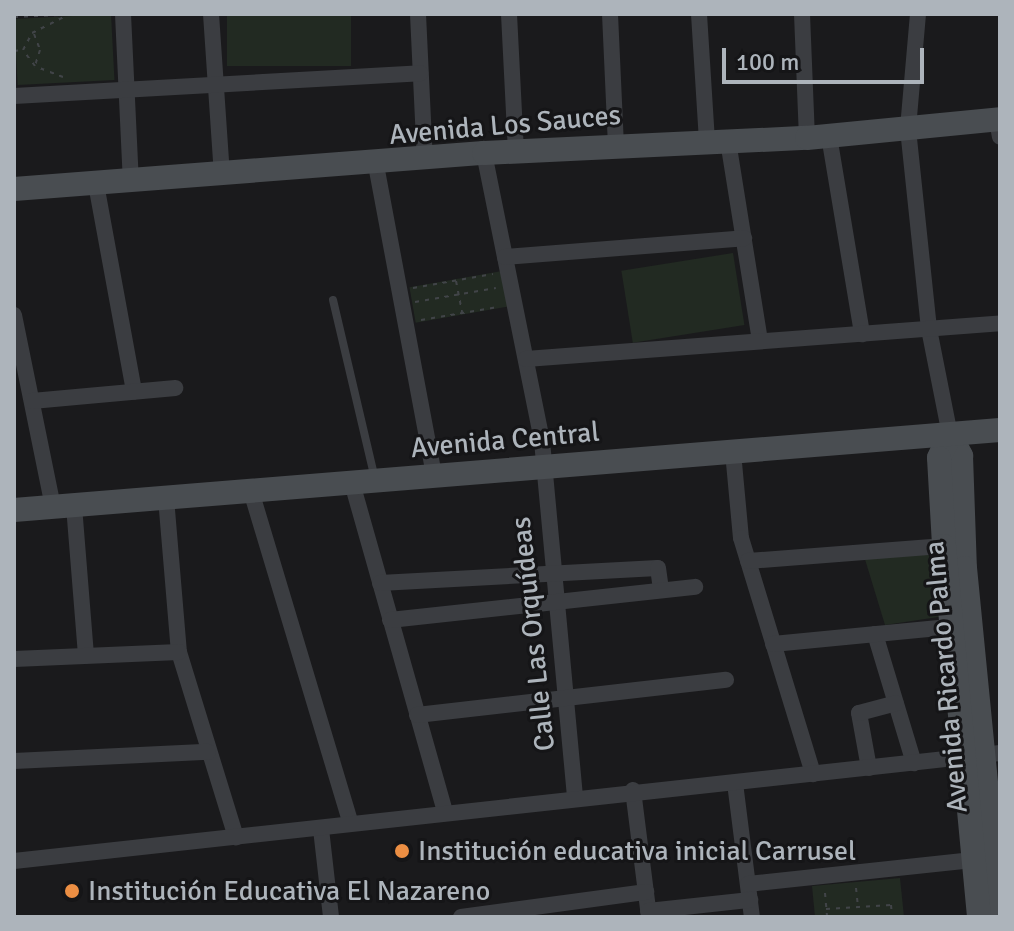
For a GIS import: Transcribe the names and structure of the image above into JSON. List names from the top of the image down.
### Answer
{
  "streets": {
    "street": [
      "Avenida Los Sauces",
      "Avenida Central",
      "Calle Las Orquídeas",
      "Avenida Ricardo Palma"
    ]
  },
  "crossings": [
    ["Avenida Los Sauces", "Calle Las Orquídeas"],
    ["Avenida Los Sauces", "Avenida Ricardo Palma"],
    ["Avenida Central", "Calle Las Orquídeas"],
    ["Avenida Central", "Avenida Ricardo Palma"]
  ],
  "places": ["Institución educativa inicial Carrusel", "Institución Educativa El Nazareno"],
  "scale_bar": "100 m"
}
